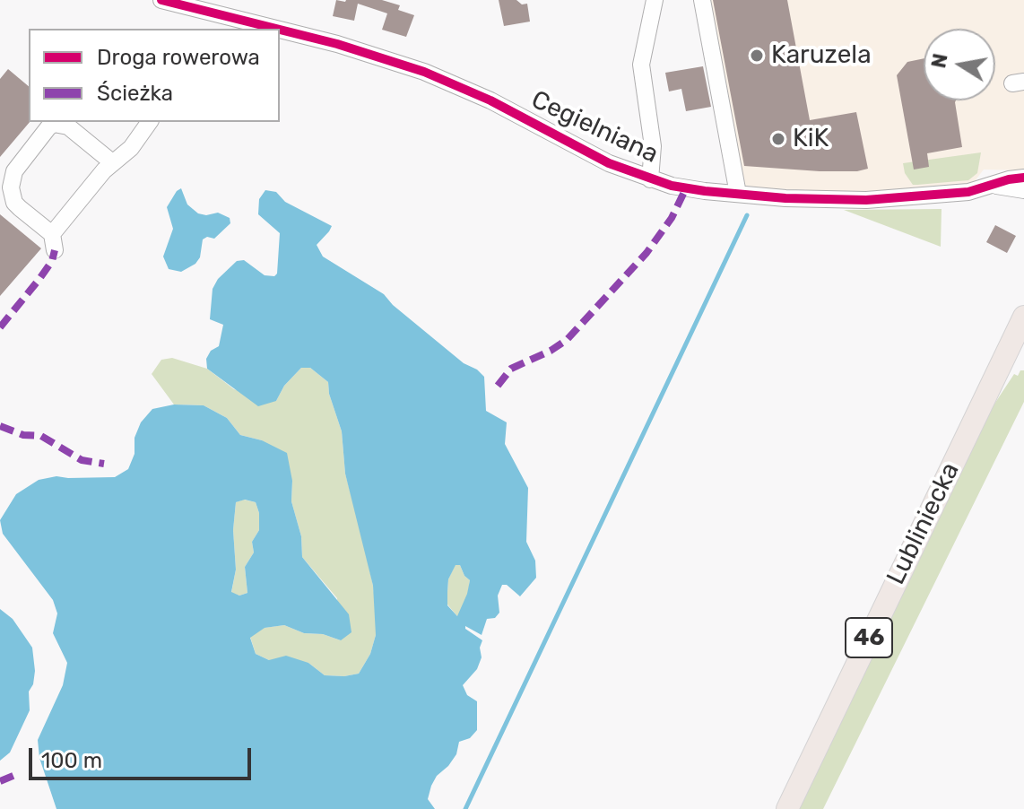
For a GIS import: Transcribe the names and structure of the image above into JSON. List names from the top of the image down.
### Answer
{
  "streets": {
    "main road": ["Lubliniecka", "46"],
    "street": ["Cegielniana"]
  },
  "places": ["Karuzela", "KiK"],
  "legend": ["Droga rowerowa", "Ścieżka"],
  "scale_bar": "100 m",
  "north": "left"
}
